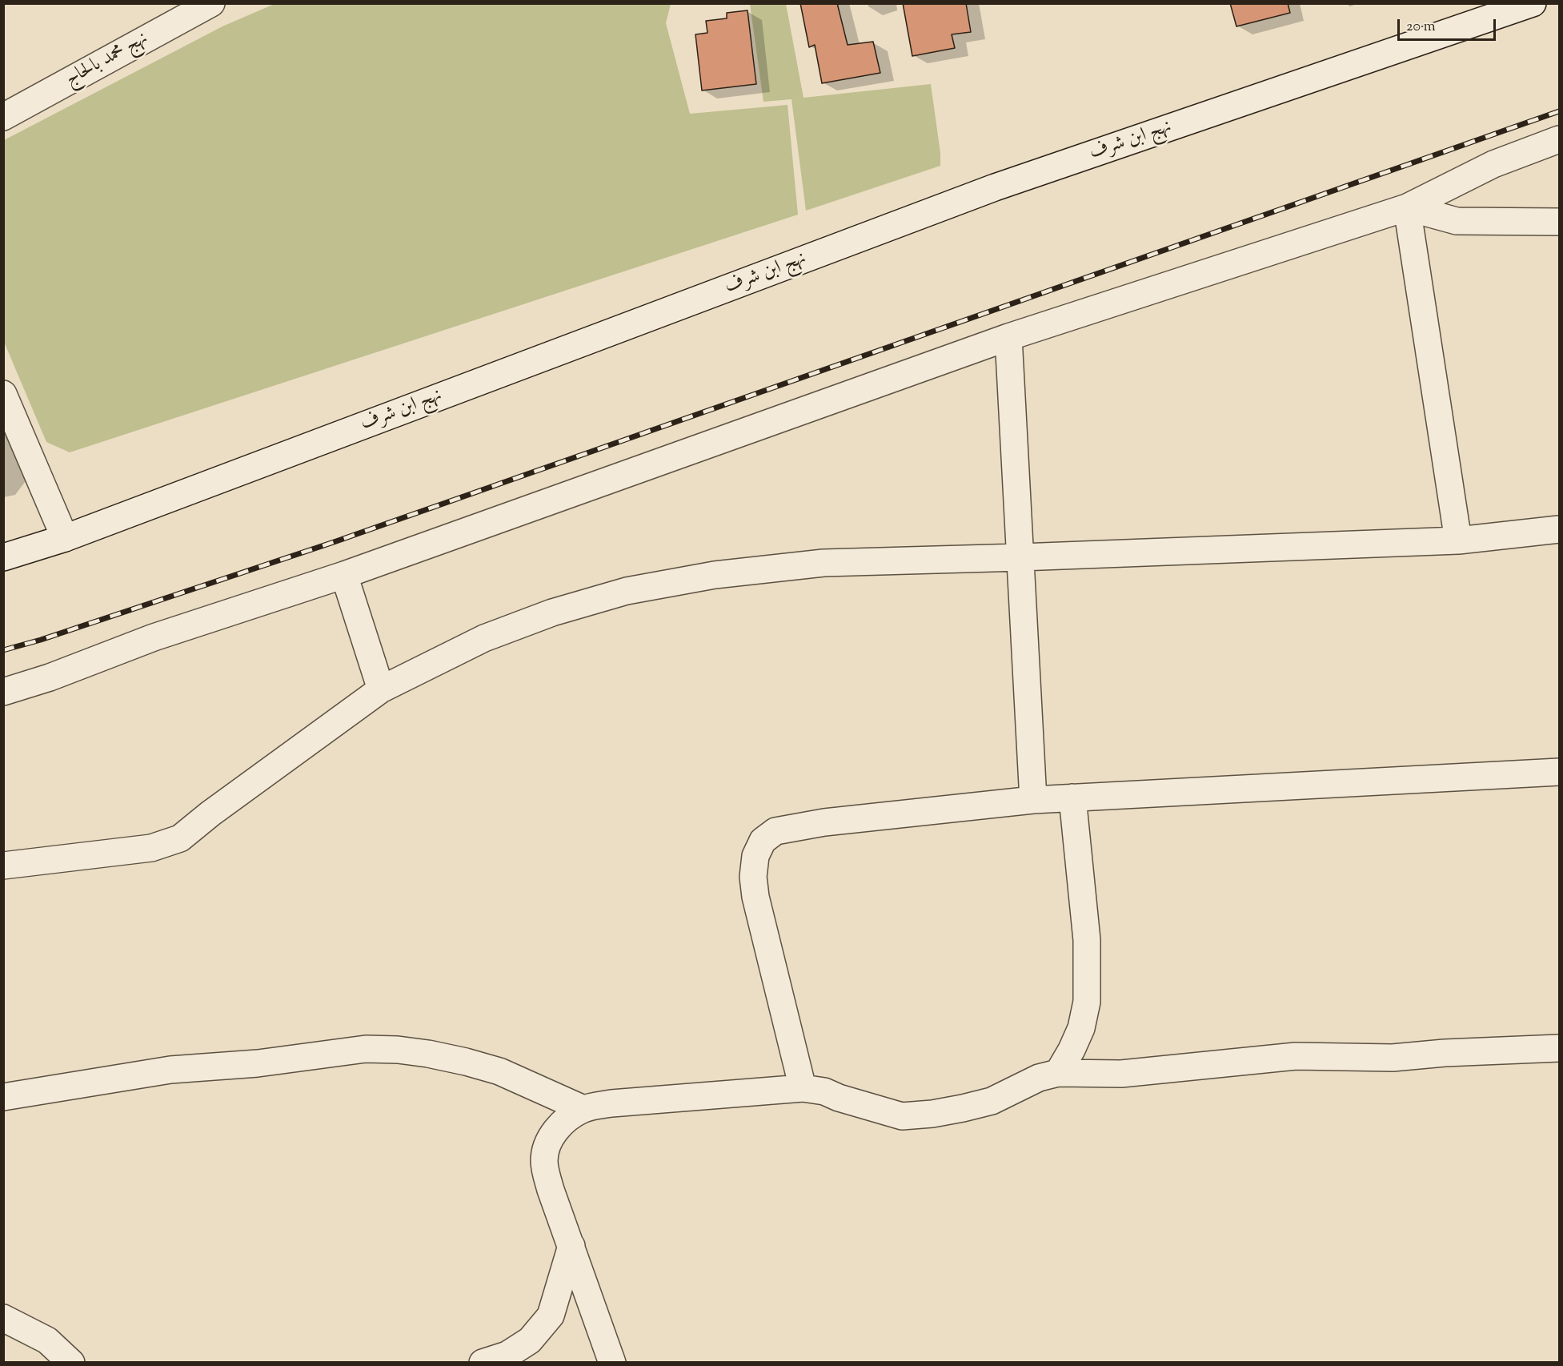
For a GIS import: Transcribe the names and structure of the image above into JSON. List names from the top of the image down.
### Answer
{
  "streets": {
    "street": ["نهج محمد بالحاج", "نهج ابن شرف"]
  },
  "scale_bar": "20 m"
}
